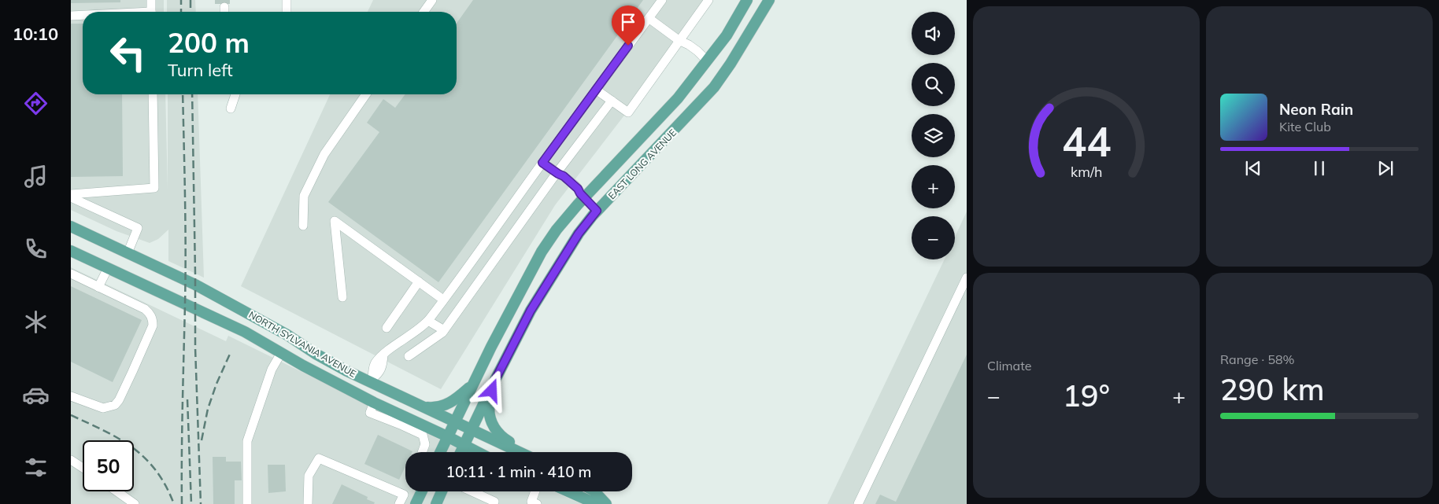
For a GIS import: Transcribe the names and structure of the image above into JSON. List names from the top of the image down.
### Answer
{
  "streets": {
    "main road": ["EAST LONG AVENUE", "NORTH SYLVANIA AVENUE"]
  },
  "crossings": [
    ["EAST LONG AVENUE", "NORTH SYLVANIA AVENUE"]
  ],
  "page": {
    "tabs": "10:10",
    "map_buttons": ["+", "−"],
    "turn": ["200 m", "Turn left"],
    "song": ["Neon Rain", "Kite Club"],
    "tile": [
      "Climate",
      ["Range · 58%", "290 km"]
    ],
    "heat": ["−", "19°", "+"],
    "limit": "50",
    "trip": "10:11 · 1 min · 410 m",
    "gauge": ["44", "km/h"]
  }
}
